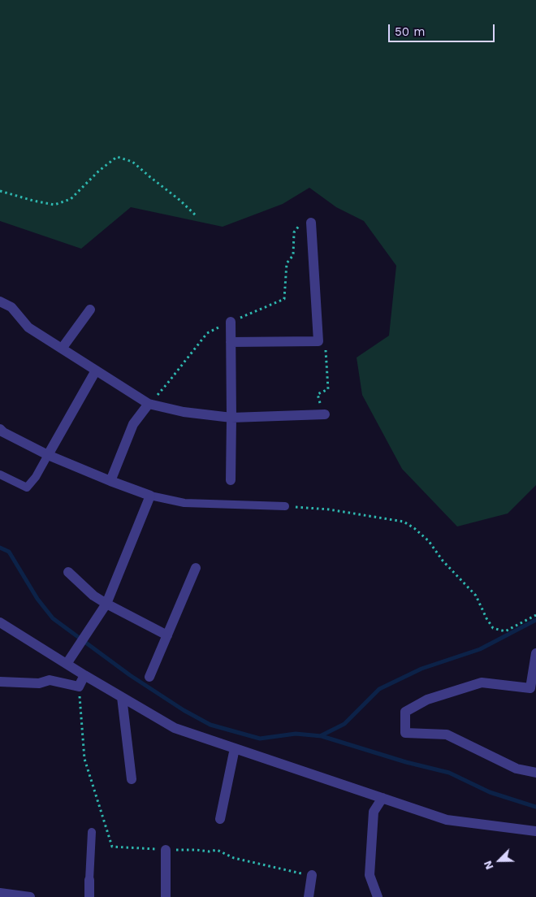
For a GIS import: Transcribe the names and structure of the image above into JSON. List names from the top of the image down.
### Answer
{
  "scale_bar": "50 m",
  "north": "bottom left"
}
